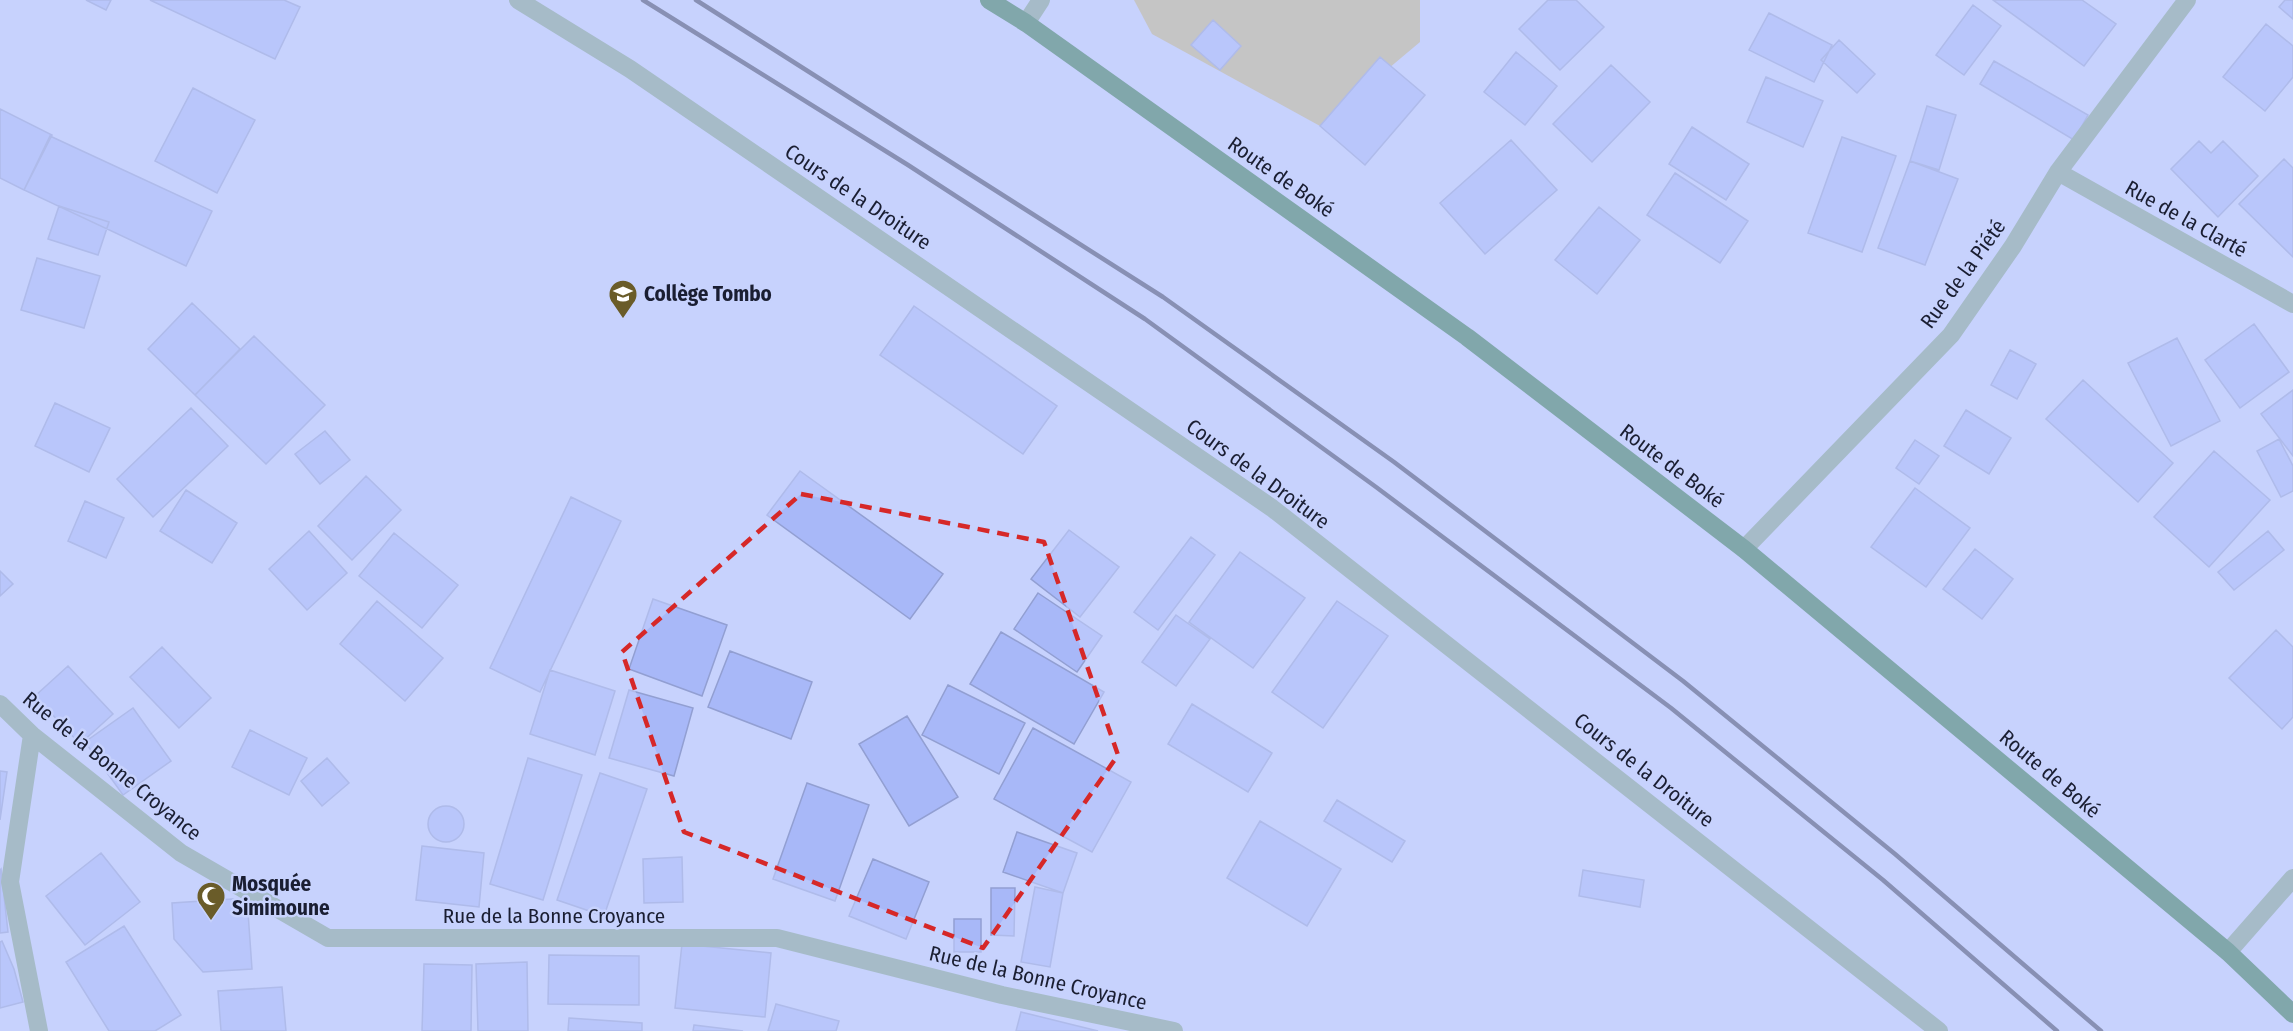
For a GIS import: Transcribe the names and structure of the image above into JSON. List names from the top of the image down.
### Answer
{
  "streets": {
    "main road": ["Route de Boké"],
    "street": [
      "Cours de la Droiture",
      "Rue de la Clarté",
      "Rue de la Piété",
      "Rue de la Bonne Croyance"
    ]
  },
  "crossings": [
    ["Route de Boké", "Rue de la Piété"],
    ["Rue de la Clarté", "Rue de la Piété"]
  ],
  "places": {
    "school or university": ["Collège Tombo"],
    "mosque": ["Mosquée Simimoune"]
  }
}
